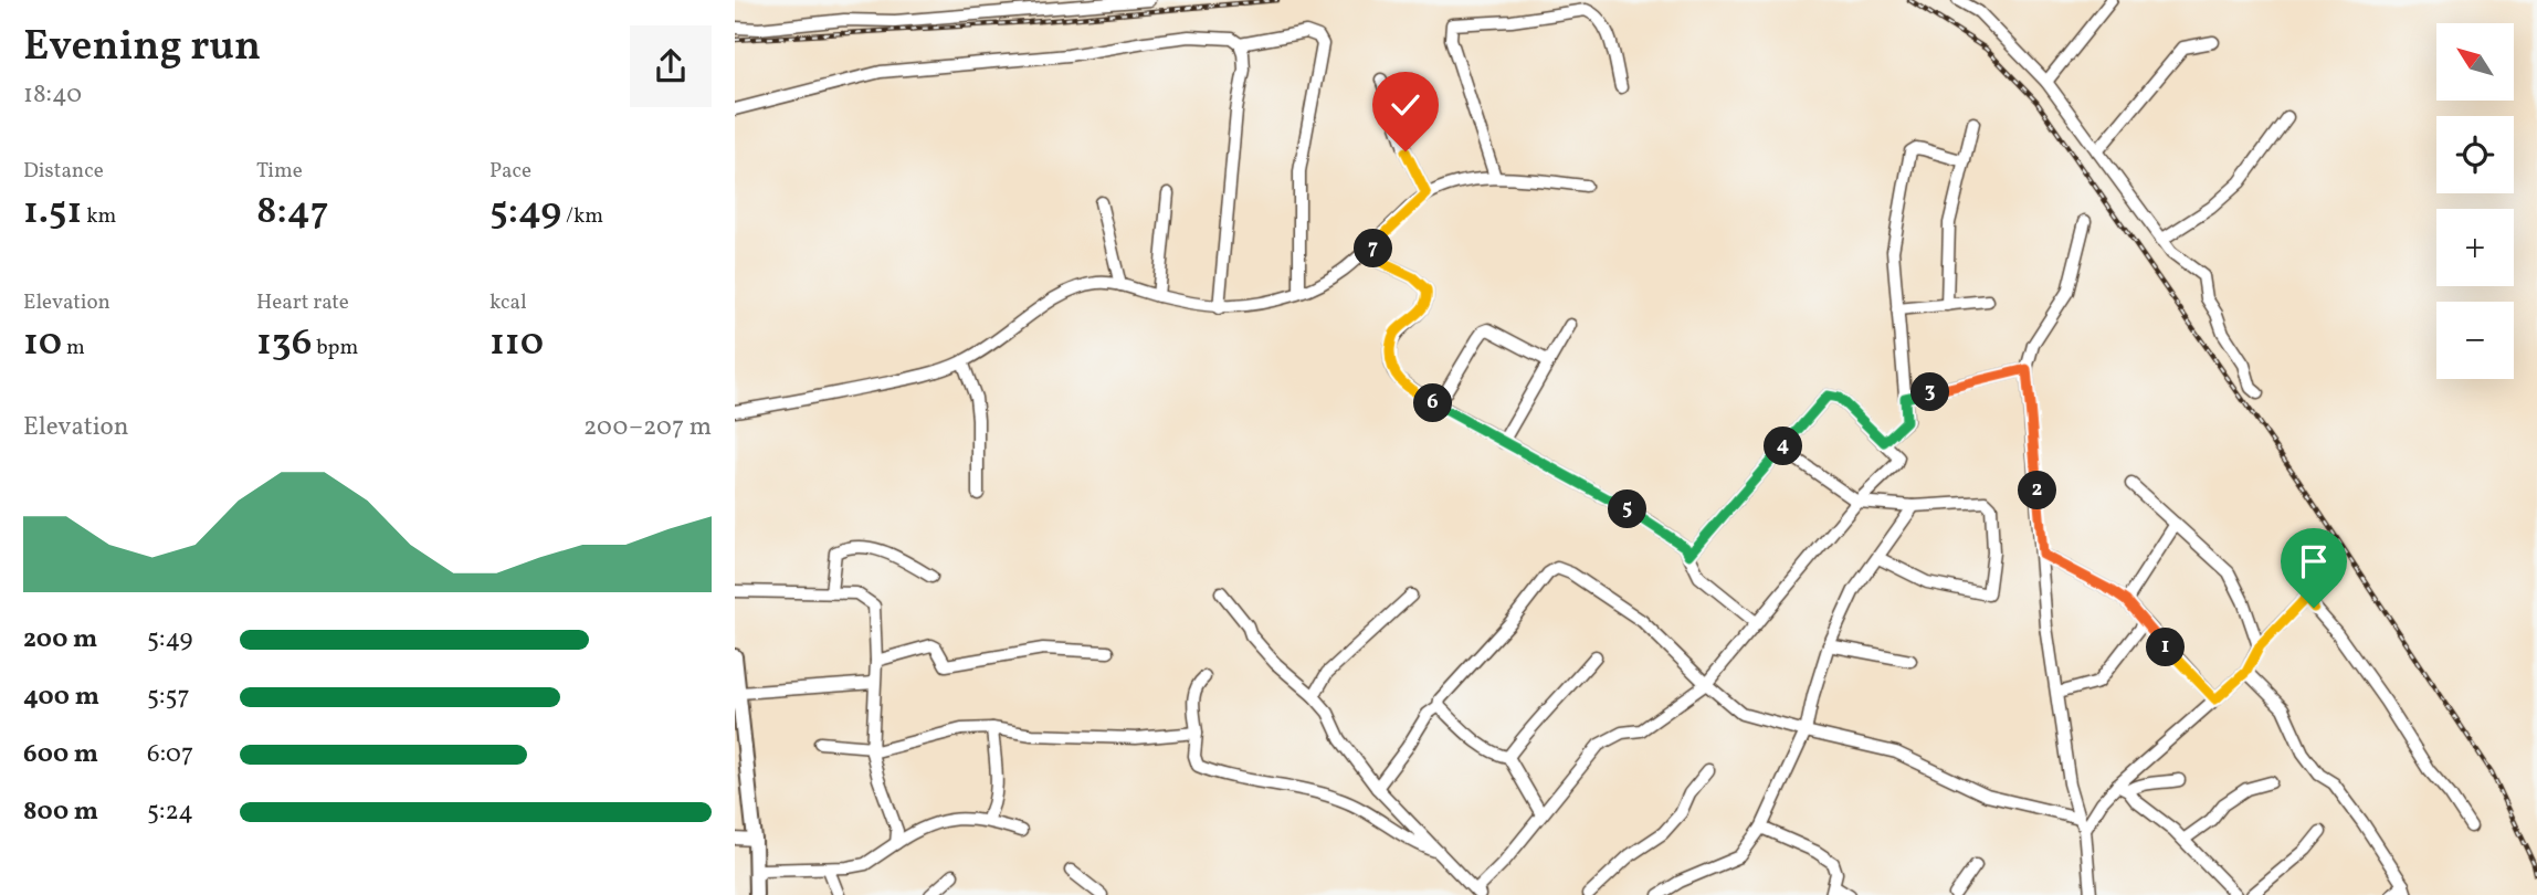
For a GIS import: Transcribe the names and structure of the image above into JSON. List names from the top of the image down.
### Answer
{
  "north": "top left",
  "page": {
    "heading": ["Evening run", "18:40"],
    "map_buttons": ["+", "−"],
    "stats": [
      ["Distance", "1.51 km"],
      ["Time", "8:47"],
      ["Pace", "5:49 /km"],
      ["Elevation", "10 m"],
      ["Heart rate", "136 bpm"],
      ["kcal", "110"]
    ],
    "pins": [
      "7",
      "3",
      "6",
      "4",
      "2",
      "5",
      "1"
    ],
    "chart": ["Elevation", "200–207 m"],
    "list": [
      {
        "name": "200 m",
        "note": "5:49"
      },
      {
        "name": "400 m",
        "note": "5:57"
      },
      {
        "name": "600 m",
        "note": "6:07"
      },
      {
        "name": "800 m",
        "note": "5:24"
      }
    ]
  }
}
